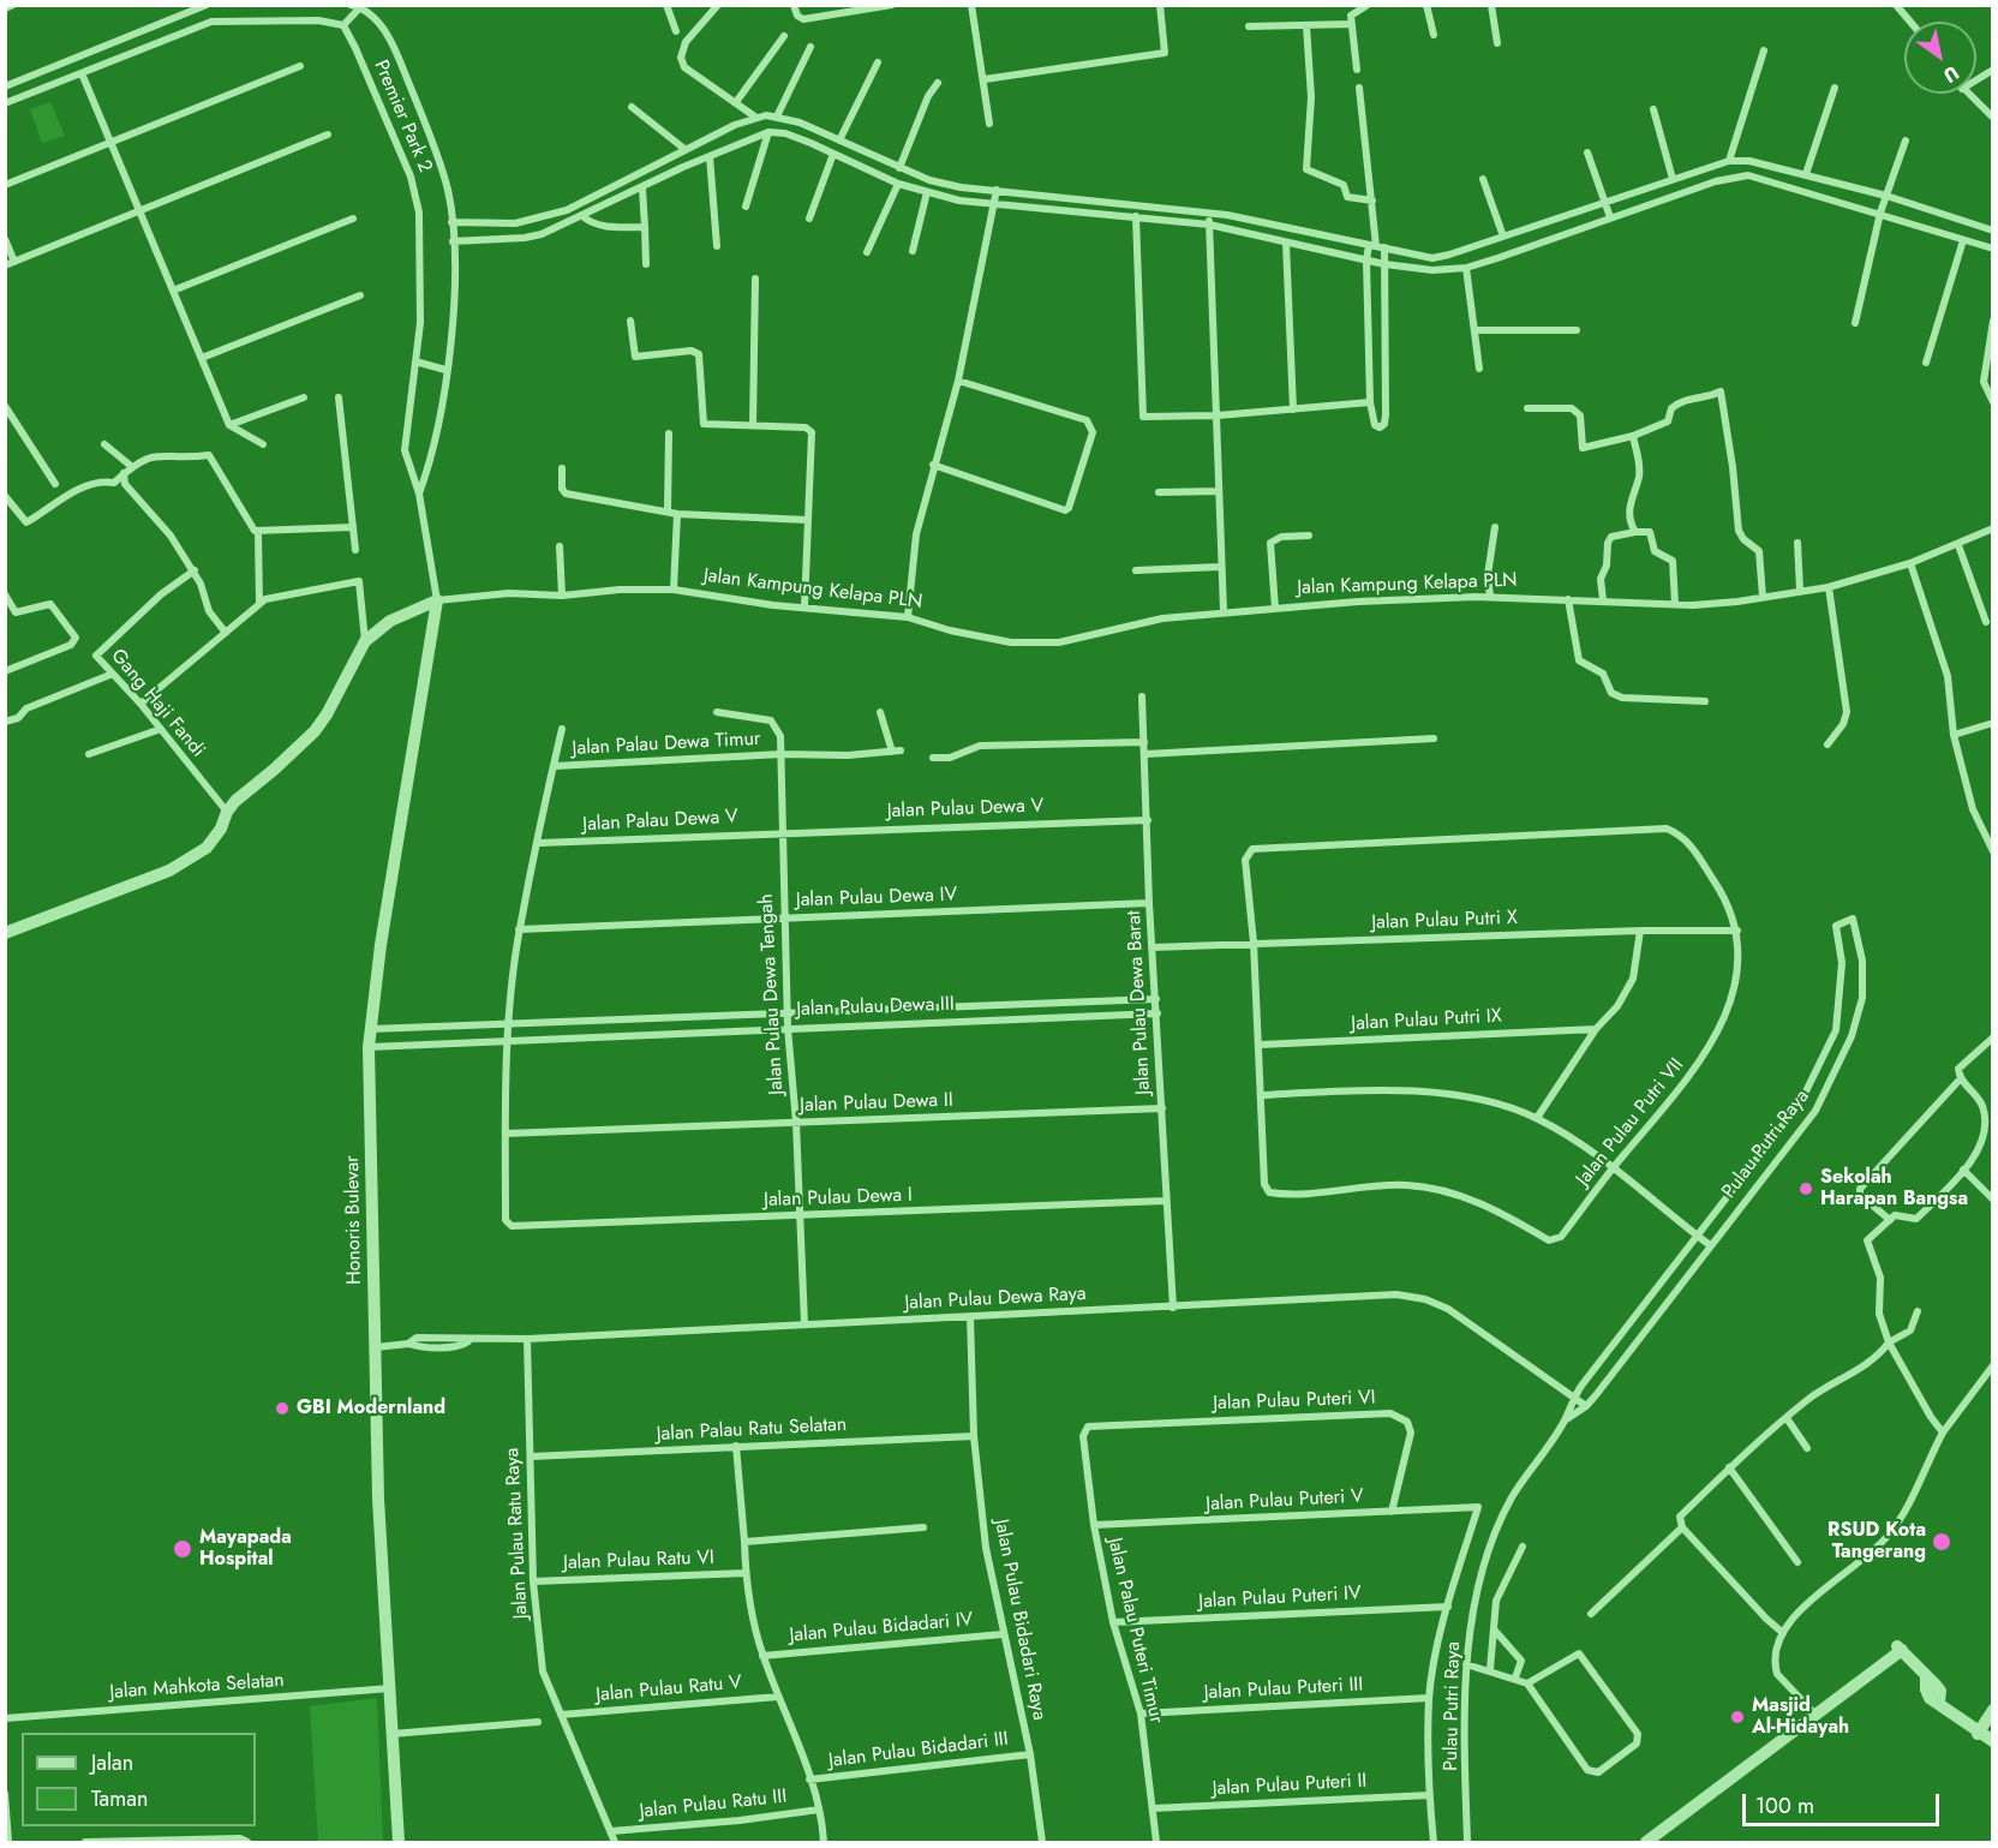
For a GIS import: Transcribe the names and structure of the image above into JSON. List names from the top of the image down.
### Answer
{
  "streets": {
    "street": [
      "Premier Park 2",
      "Jalan Kampung Kelapa PLN",
      "Gang Haji Fandi",
      "Jalan Palau Dewa Timur",
      "Jalan Pulau Dewa V",
      "Jalan Palau Dewa V",
      "Jalan Pulau Dewa IV",
      "Jalan Pulau Putri X",
      "Jalan Pulau Dewa Tengah",
      "Jalan Pulau Dewa Barat",
      "Jalan Pulau Dewa III",
      "Jalan Pulau Putri IX",
      "Jalan Pulau Dewa II",
      "Jalan Pulau Putri VII",
      "Pulau Putri Raya",
      "Jalan Pulau Dewa I",
      "Honoris Bulevar",
      "Jalan Pulau Dewa Raya",
      "Jalan Pulau Puteri VI",
      "Jalan Palau Ratu Selatan",
      "Jalan Pulau Puteri V",
      "Jalan Pulau Ratu Raya",
      "Jalan Pulau Ratu VI",
      "Jalan Pulau Puteri IV",
      "Jalan Pulau Bidadari Raya",
      "Jalan Pulau Bidadari IV",
      "Jalan Palau Puteri Timur",
      "Jalan Mahkota Selatan",
      "Jalan Pulau Ratu V",
      "Jalan Pulau Puteri III",
      "Jalan Pulau Bidadari III",
      "Jalan Pulau Puteri II",
      "Jalan Pulau Ratu III"
    ]
  },
  "crossings": [
    ["Premier Park 2", "Jalan Kampung Kelapa PLN"],
    ["Premier Park 2", "Honoris Bulevar"],
    ["Jalan Kampung Kelapa PLN", "Gang Haji Fandi"],
    ["Jalan Kampung Kelapa PLN", "Honoris Bulevar"],
    ["Jalan Palau Dewa Timur", "Jalan Pulau Dewa Tengah"],
    ["Jalan Pulau Dewa V", "Jalan Palau Dewa V"],
    ["Jalan Pulau Dewa V", "Jalan Pulau Dewa Tengah"],
    ["Jalan Pulau Dewa V", "Jalan Pulau Dewa Barat"],
    ["Jalan Palau Dewa V", "Jalan Pulau Dewa Tengah"],
    ["Jalan Pulau Dewa IV", "Jalan Pulau Dewa Tengah"],
    ["Jalan Pulau Dewa IV", "Jalan Pulau Dewa Barat"],
    ["Jalan Pulau Putri X", "Jalan Pulau Dewa Barat"],
    ["Jalan Pulau Putri X", "Jalan Pulau Putri VII"],
    ["Jalan Pulau Dewa Tengah", "Jalan Pulau Dewa III"],
    ["Jalan Pulau Dewa Tengah", "Jalan Pulau Dewa II"],
    ["Jalan Pulau Dewa Tengah", "Jalan Pulau Dewa I"],
    ["Jalan Pulau Dewa Tengah", "Jalan Pulau Dewa Raya"],
    ["Jalan Pulau Dewa Barat", "Jalan Pulau Dewa III"],
    ["Jalan Pulau Dewa Barat", "Jalan Pulau Dewa II"],
    ["Jalan Pulau Dewa Barat", "Jalan Pulau Dewa I"],
    ["Jalan Pulau Dewa Barat", "Jalan Pulau Dewa Raya"],
    ["Jalan Pulau Dewa III", "Honoris Bulevar"],
    ["Jalan Pulau Putri IX", "Jalan Pulau Putri VII"],
    ["Jalan Pulau Dewa II", "Jalan Pulau Dewa I"],
    ["Pulau Putri Raya", "Jalan Pulau Dewa Raya"],
    ["Honoris Bulevar", "Jalan Pulau Dewa Raya"],
    ["Honoris Bulevar", "Jalan Mahkota Selatan"],
    ["Jalan Pulau Dewa Raya", "Jalan Pulau Ratu Raya"],
    ["Jalan Pulau Dewa Raya", "Jalan Pulau Bidadari Raya"],
    ["Jalan Pulau Puteri VI", "Jalan Pulau Puteri V"],
    ["Jalan Pulau Puteri VI", "Jalan Palau Puteri Timur"],
    ["Jalan Palau Ratu Selatan", "Jalan Pulau Ratu Raya"],
    ["Jalan Palau Ratu Selatan", "Jalan Pulau Bidadari Raya"],
    ["Jalan Pulau Puteri V", "Jalan Pulau Puteri IV"],
    ["Jalan Pulau Puteri V", "Jalan Palau Puteri Timur"],
    ["Jalan Pulau Ratu Raya", "Jalan Pulau Ratu VI"],
    ["Jalan Pulau Ratu Raya", "Jalan Pulau Ratu V"],
    ["Jalan Pulau Ratu Raya", "Jalan Pulau Ratu III"],
    ["Jalan Pulau Puteri IV", "Jalan Palau Puteri Timur"],
    ["Jalan Pulau Bidadari Raya", "Jalan Pulau Bidadari IV"],
    ["Jalan Pulau Bidadari Raya", "Jalan Pulau Bidadari III"],
    ["Jalan Palau Puteri Timur", "Jalan Pulau Puteri III"],
    ["Jalan Palau Puteri Timur", "Jalan Pulau Puteri II"]
  ],
  "places": [
    "Sekolah Harapan Bangsa",
    "GBI Modernland",
    "RSUD Kota Tangerang",
    "Mayapada Hospital",
    "Masjid Al-Hidayah"
  ],
  "legend": ["Jalan", "Taman"],
  "scale_bar": "100 m",
  "north": "bottom right"
}
